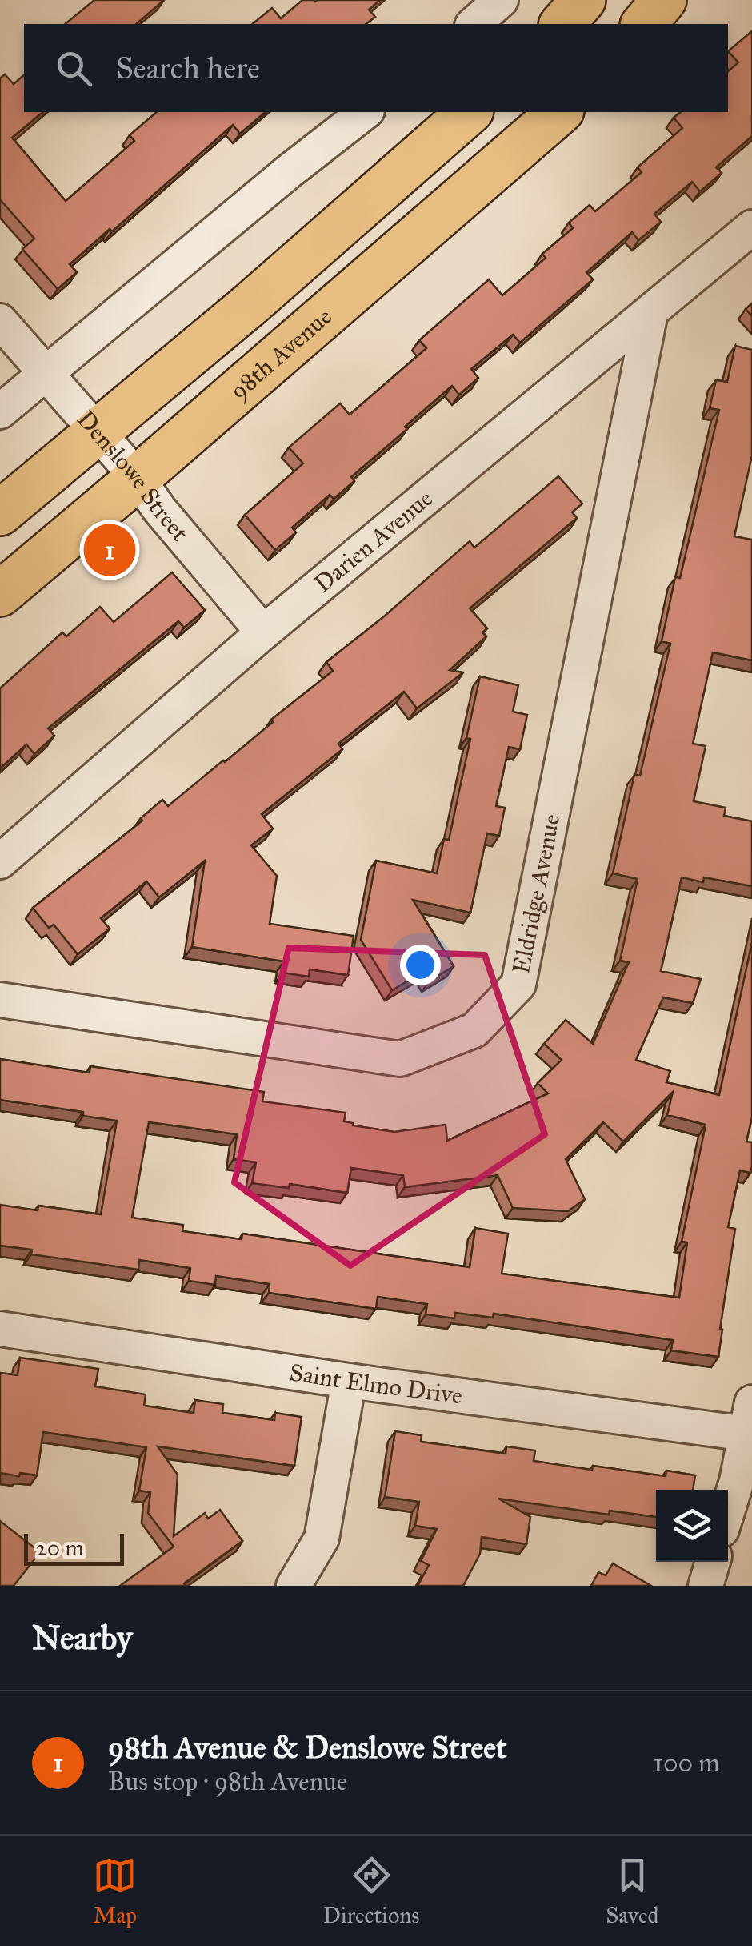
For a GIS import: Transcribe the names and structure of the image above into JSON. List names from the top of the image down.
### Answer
{
  "streets": {
    "main road": ["98th Avenue"],
    "street": [
      "Denslowe Street",
      "Darien Avenue",
      "Eldridge Avenue",
      "Saint Elmo Drive"
    ]
  },
  "crossings": [
    ["98th Avenue", "Denslowe Street"],
    ["Denslowe Street", "Darien Avenue"],
    ["Darien Avenue", "Eldridge Avenue"]
  ],
  "scale_bar": "20 m",
  "page": {
    "search": "Search here",
    "pins": "1",
    "scale": "20 m",
    "heading": "Nearby",
    "list": [
      {
        "mark": "1",
        "name": "98th Avenue & Denslowe Street",
        "note": "Bus stop · 98th Avenue",
        "value": "100 m"
      }
    ],
    "nav": ["Map", "Directions", "Saved"]
  }
}
